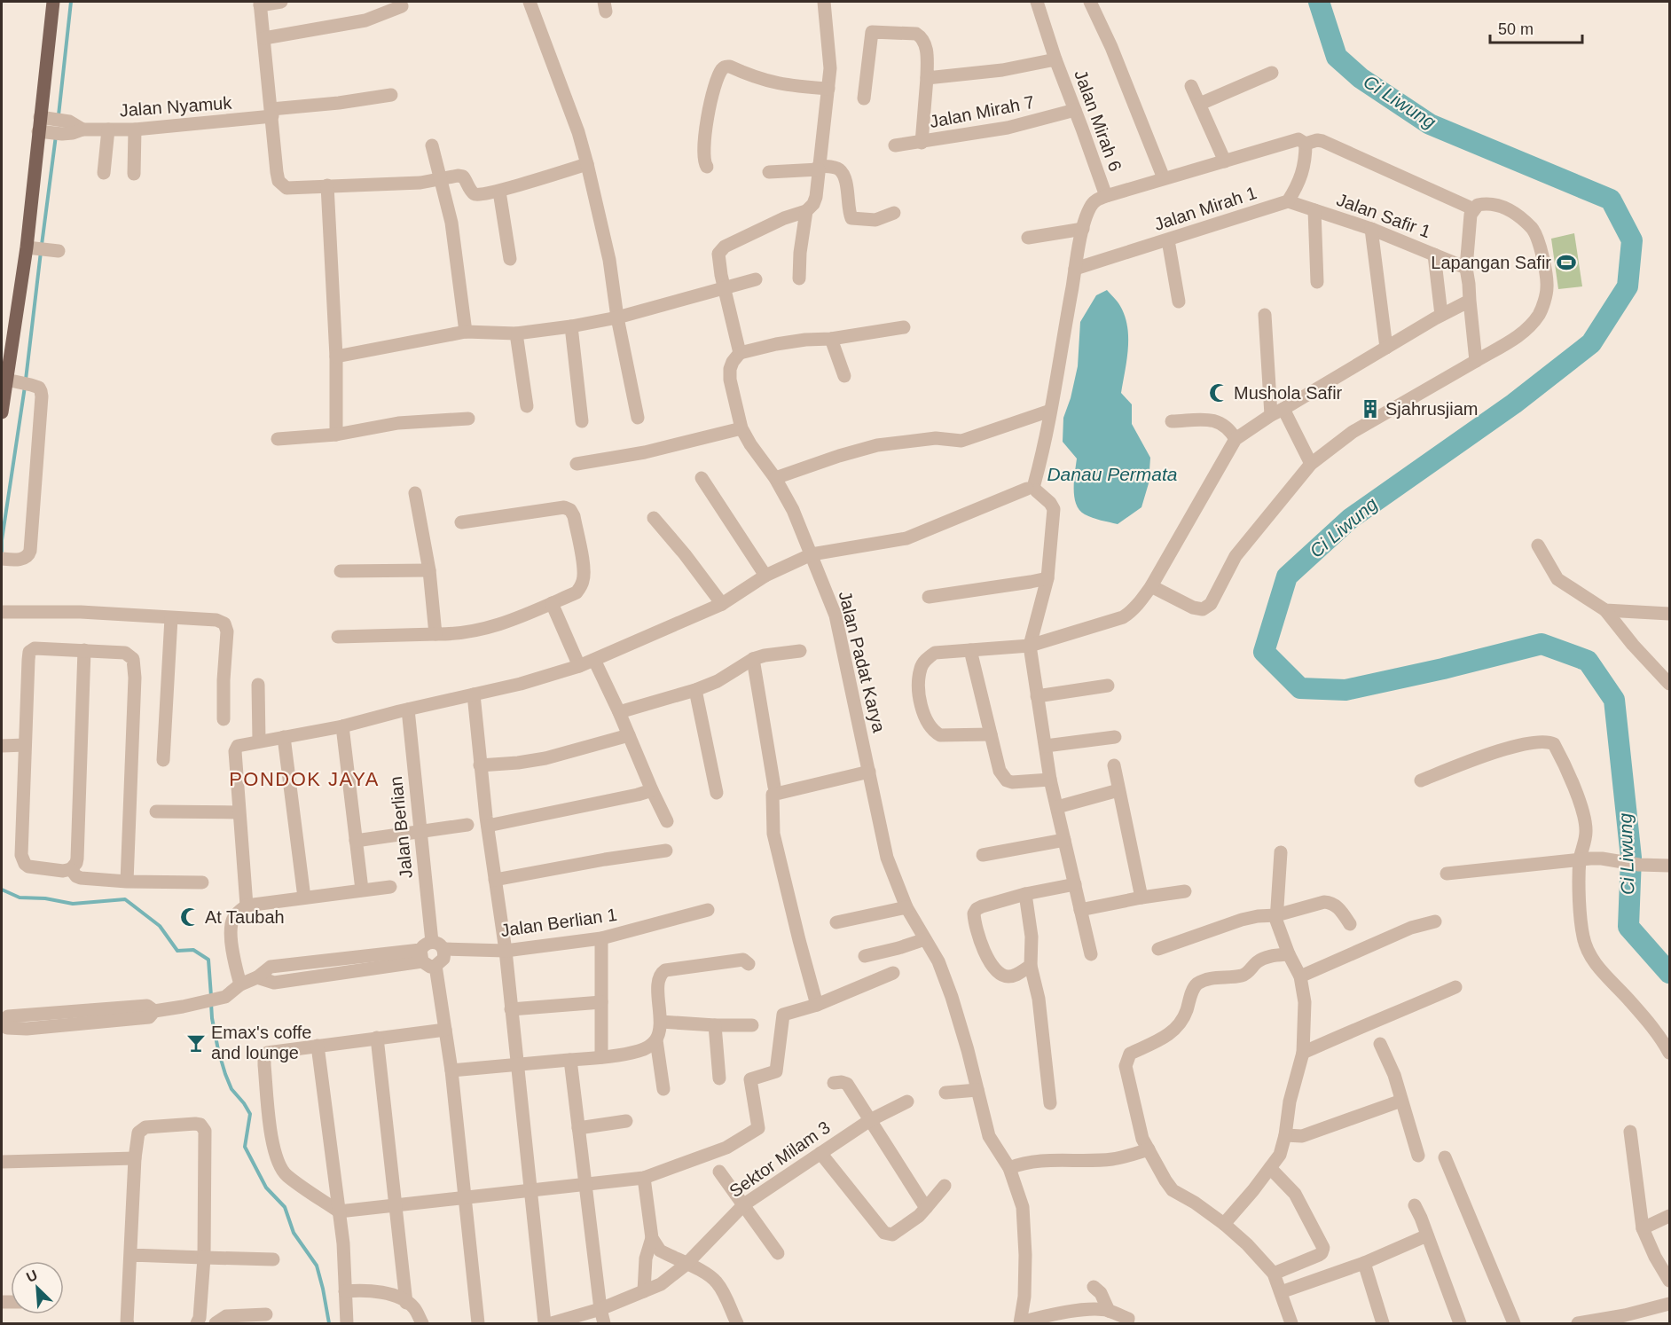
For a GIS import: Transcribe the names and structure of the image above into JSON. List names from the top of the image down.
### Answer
{
  "streets": {
    "street": [
      "Jalan Nyamuk",
      "Jalan Mirah 7",
      "Jalan Mirah 6",
      "Jalan Mirah 1",
      "Jalan Safir 1",
      "Jalan Padat Karya",
      "Jalan Berlian",
      "Jalan Berlian 1",
      "Sektor Milam 3"
    ]
  },
  "crossings": [
    ["Jalan Mirah 7", "Jalan Mirah 6"],
    ["Jalan Mirah 1", "Jalan Safir 1"],
    ["Jalan Berlian", "Jalan Berlian 1"]
  ],
  "districts": ["PONDOK JAYA"],
  "water": ["Ci Liwung", "Danau Permata"],
  "places": {
    "sports": ["Lapangan Safir"],
    "mosque": ["Mushola Safir", "At Taubah"],
    "building": ["Sjahrusjiam"],
    "bar": ["Emax's coffe and lounge"]
  },
  "scale_bar": "50 m",
  "north": "top left"
}
